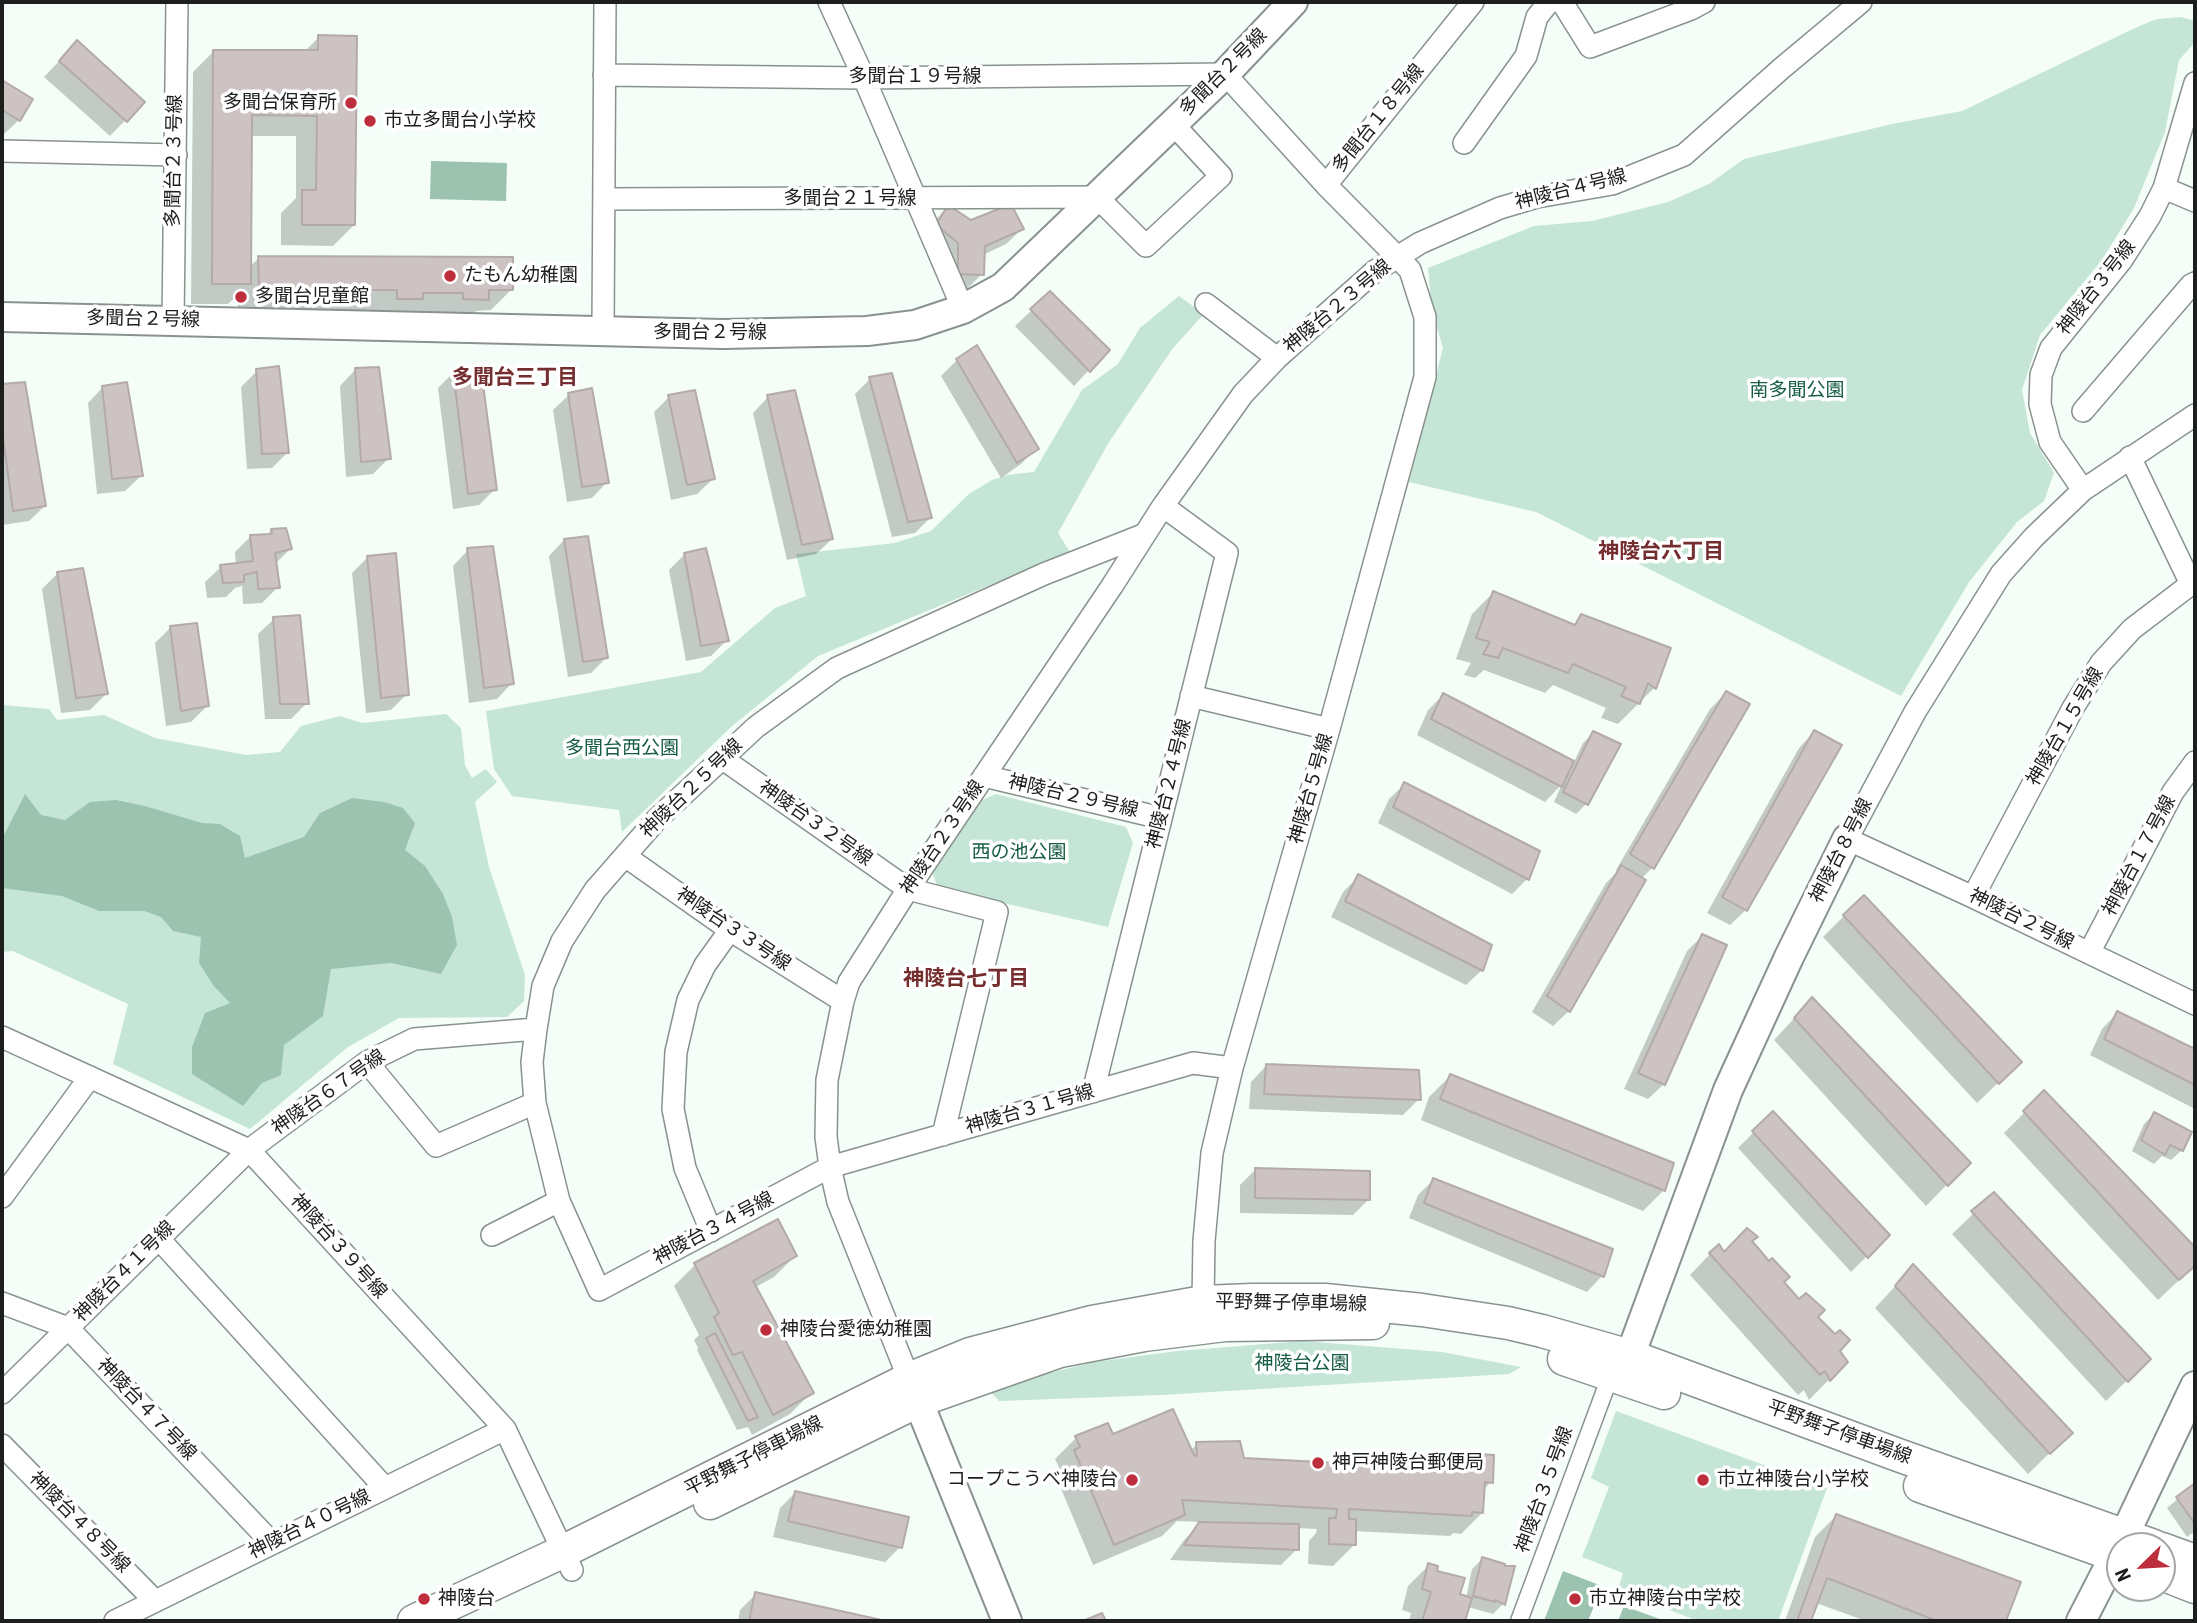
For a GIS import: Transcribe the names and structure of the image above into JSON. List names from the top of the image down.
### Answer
{
  "streets": {
    "main road": ["平野舞子停車場線"],
    "street": [
      "多聞台２号線",
      "多聞台１９号線",
      "多聞台１８号線",
      "多聞台２３号線",
      "神陵台４号線",
      "多聞台２１号線",
      "神陵台３号線",
      "神陵台２３号線",
      "神陵台１５号線",
      "神陵台２４号線",
      "神陵台２５号線",
      "神陵台５号線",
      "神陵台２９号線",
      "神陵台３２号線",
      "神陵台８号線",
      "神陵台１７号線",
      "神陵台２号線",
      "神陵台３３号線",
      "神陵台６７号線",
      "神陵台３１号線",
      "神陵台３４号線",
      "神陵台３９号線",
      "神陵台４１号線",
      "神陵台４７号線",
      "神陵台３５号線",
      "神陵台４８号線",
      "神陵台４０号線"
    ]
  },
  "crossings": [
    ["多聞台２号線", "多聞台１９号線"],
    ["多聞台２号線", "多聞台１８号線"],
    ["多聞台２号線", "多聞台２３号線"],
    ["多聞台２号線", "多聞台２１号線"],
    ["多聞台１９号線", "多聞台１８号線"],
    ["多聞台１８号線", "神陵台５号線"],
    ["神陵台４号線", "神陵台２３号線"],
    ["神陵台４号線", "神陵台５号線"],
    ["神陵台３号線", "神陵台８号線"],
    ["神陵台２３号線", "神陵台２４号線"],
    ["神陵台２３号線", "神陵台２５号線"],
    ["神陵台２３号線", "神陵台５号線"],
    ["神陵台２３号線", "神陵台２９号線"],
    ["神陵台２３号線", "神陵台３２号線"],
    ["神陵台２３号線", "神陵台３３号線"],
    ["神陵台２３号線", "神陵台３１号線"],
    ["神陵台２３号線", "神陵台３４号線"],
    ["神陵台２３号線", "平野舞子停車場線"],
    ["神陵台１５号線", "神陵台８号線"],
    ["神陵台１５号線", "神陵台２号線"],
    ["神陵台２４号線", "神陵台２９号線"],
    ["神陵台２４号線", "神陵台３１号線"],
    ["神陵台２５号線", "神陵台３２号線"],
    ["神陵台２５号線", "神陵台３３号線"],
    ["神陵台２５号線", "神陵台６７号線"],
    ["神陵台２５号線", "神陵台３４号線"],
    ["神陵台５号線", "神陵台３１号線"],
    ["神陵台５号線", "平野舞子停車場線"],
    ["神陵台８号線", "神陵台２号線"],
    ["神陵台８号線", "平野舞子停車場線"],
    ["神陵台８号線", "神陵台３５号線"],
    ["神陵台１７号線", "神陵台２号線"],
    ["神陵台６７号線", "神陵台３９号線"],
    ["神陵台６７号線", "神陵台４１号線"],
    ["神陵台３１号線", "神陵台３４号線"],
    ["神陵台３９号線", "神陵台４１号線"],
    ["神陵台３９号線", "平野舞子停車場線"],
    ["神陵台３９号線", "神陵台４０号線"],
    ["神陵台４１号線", "神陵台４７号線"],
    ["平野舞子停車場線", "神陵台３５号線"],
    ["神陵台４７号線", "神陵台４０号線"],
    ["神陵台４８号線", "神陵台４０号線"]
  ],
  "districts": ["多聞台三丁目", "神陵台六丁目", "神陵台七丁目"],
  "parks": [
    "南多聞公園",
    "多聞台西公園",
    "西の池公園",
    "神陵台公園"
  ],
  "places": [
    "多聞台保育所",
    "市立多聞台小学校",
    "たもん幼稚園",
    "多聞台児童館",
    "神陵台愛徳幼稚園",
    "神戸神陵台郵便局",
    "コープこうべ神陵台",
    "市立神陵台小学校",
    "神陵台",
    "市立神陵台中学校"
  ],
  "north": "bottom left"
}
